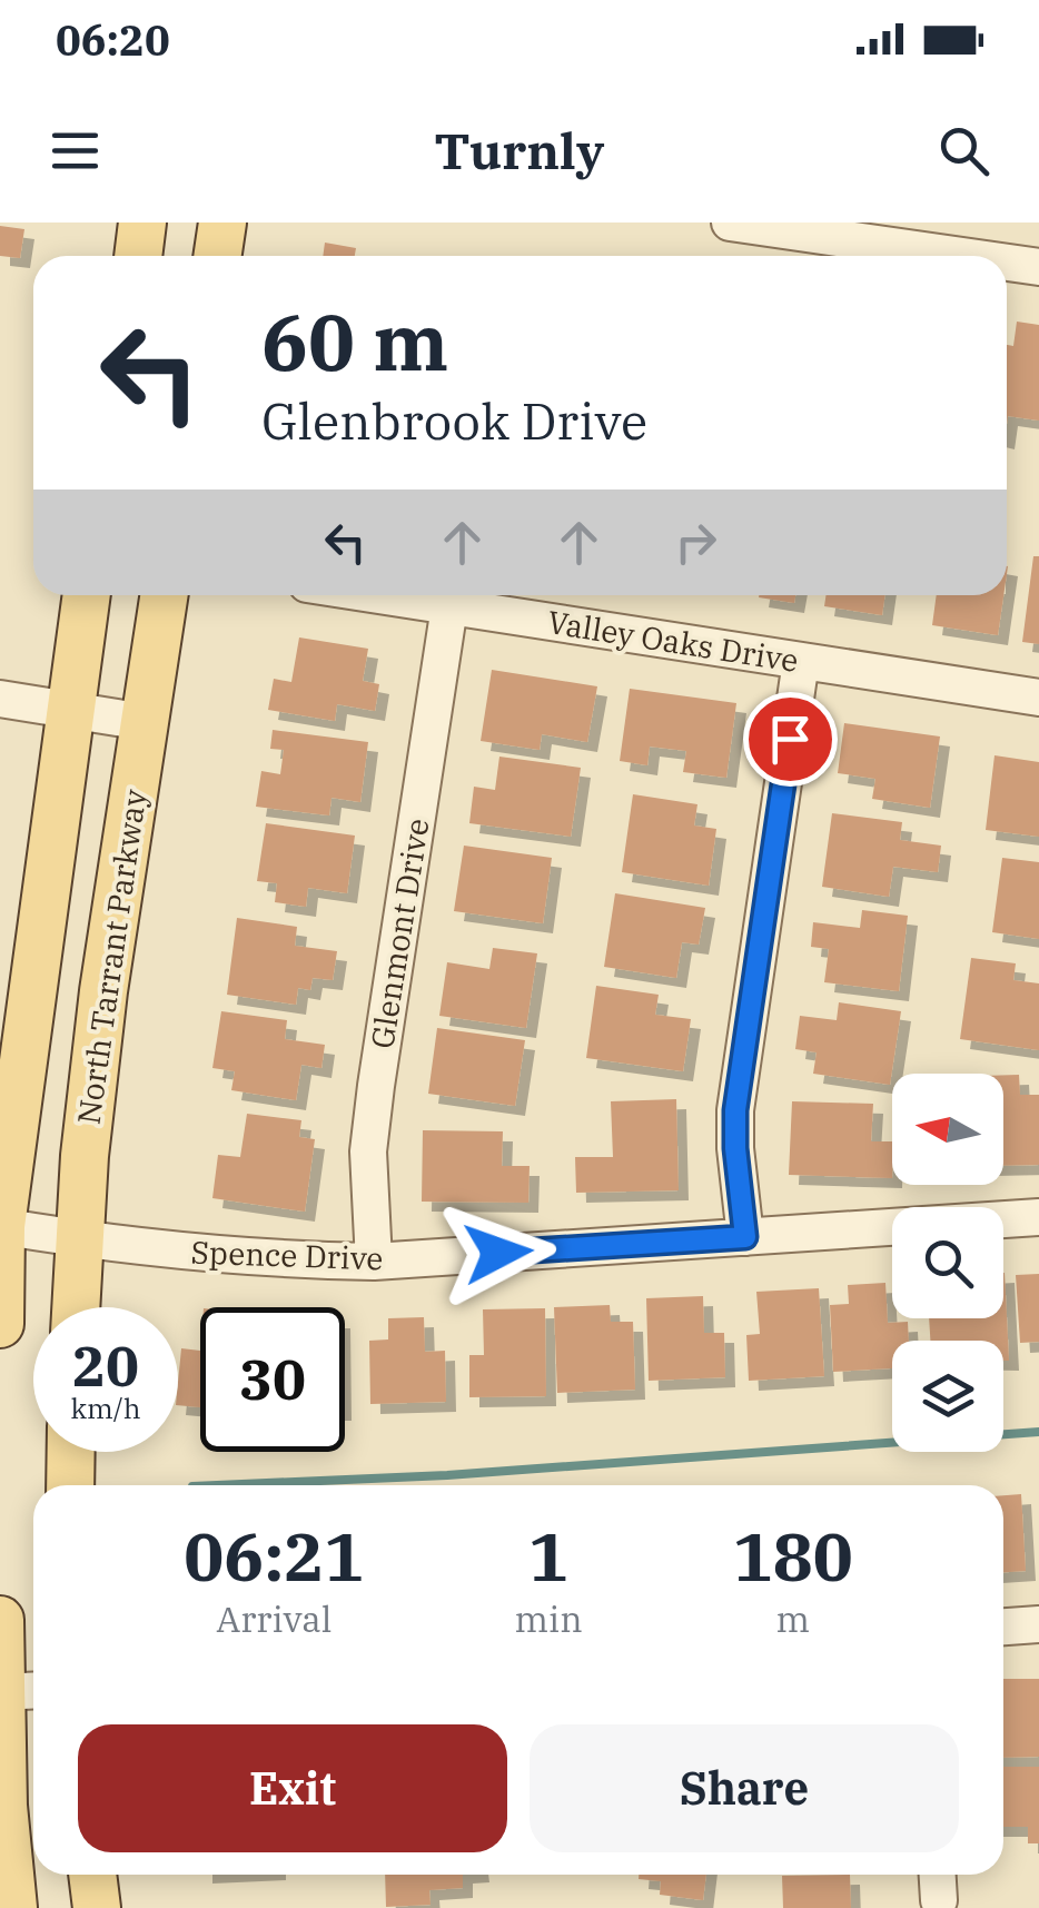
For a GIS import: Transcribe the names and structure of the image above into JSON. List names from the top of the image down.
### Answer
{
  "streets": {
    "main road": ["North Tarrant Parkway"],
    "street": ["Valley Oaks Drive", "Glenmont Drive", "Spence Drive"]
  },
  "crossings": [
    ["Valley Oaks Drive", "Glenmont Drive"],
    ["Glenmont Drive", "Spence Drive"],
    ["North Tarrant Parkway", "Spence Drive"]
  ],
  "north": "left",
  "page": {
    "status": "06:20",
    "header": "Turnly",
    "turn": ["60 m", "Glenbrook Drive"],
    "speed": "20 km/h",
    "limit": "30",
    "eta": [
      "06:21",
      "Arrival",
      "1",
      "min",
      "180",
      "m"
    ],
    "buttons": ["Exit", "Share"]
  }
}
